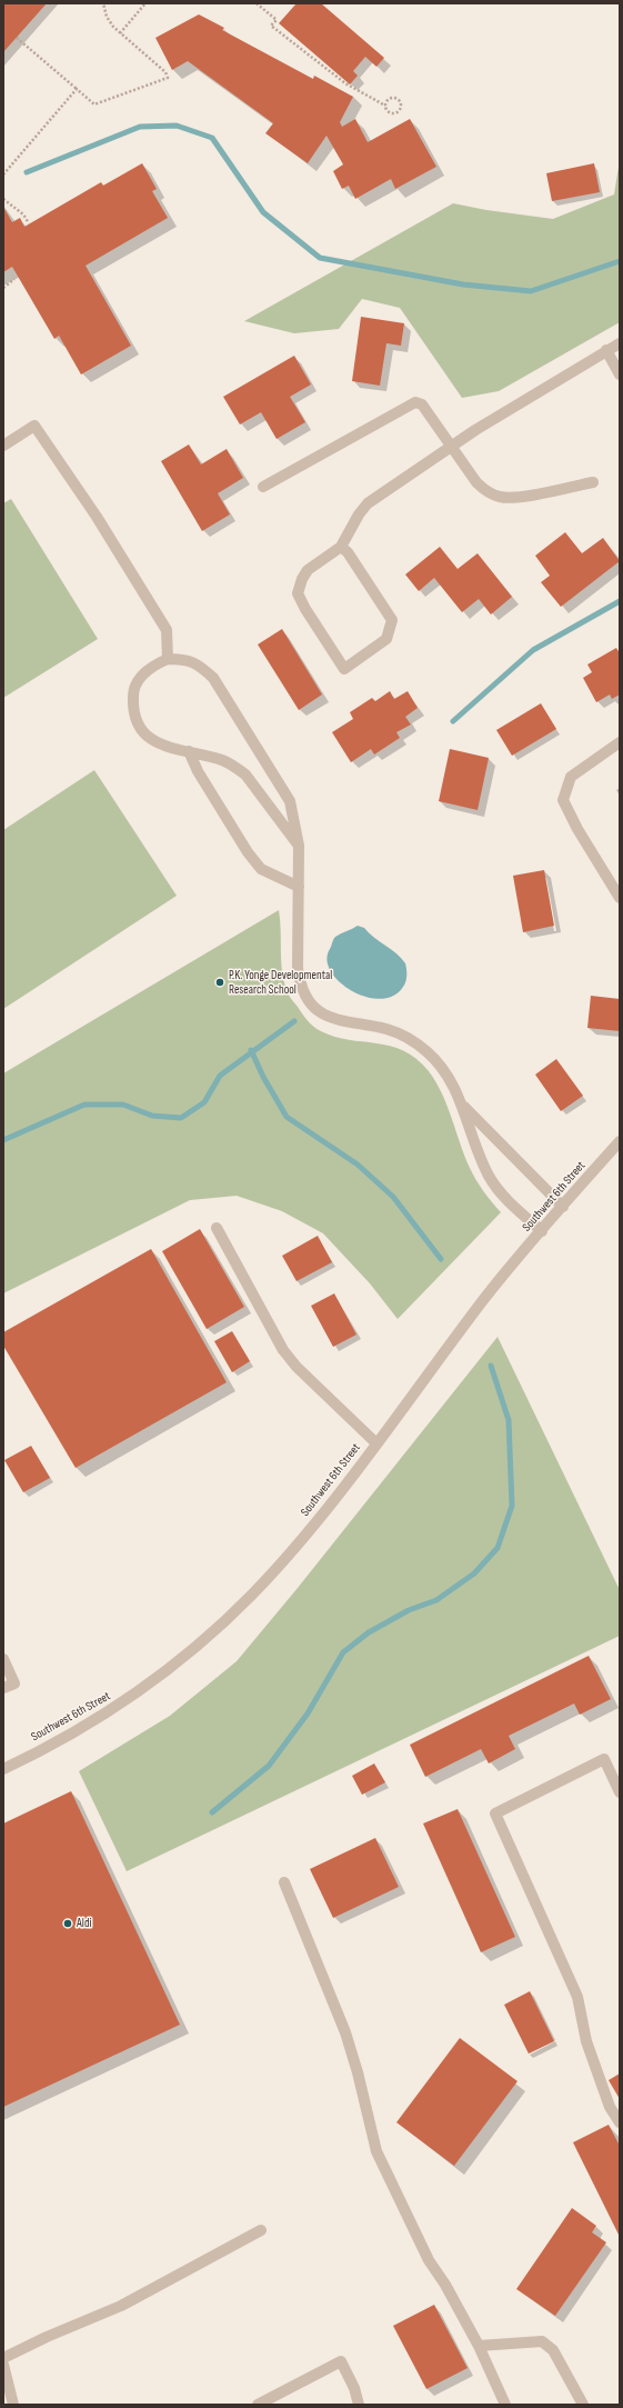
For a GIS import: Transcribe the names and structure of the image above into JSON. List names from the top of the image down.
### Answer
{
  "streets": {
    "street": ["Southwest 6th Street"]
  },
  "places": ["P.K. Yonge Developmental Research School", "Aldi"]
}
